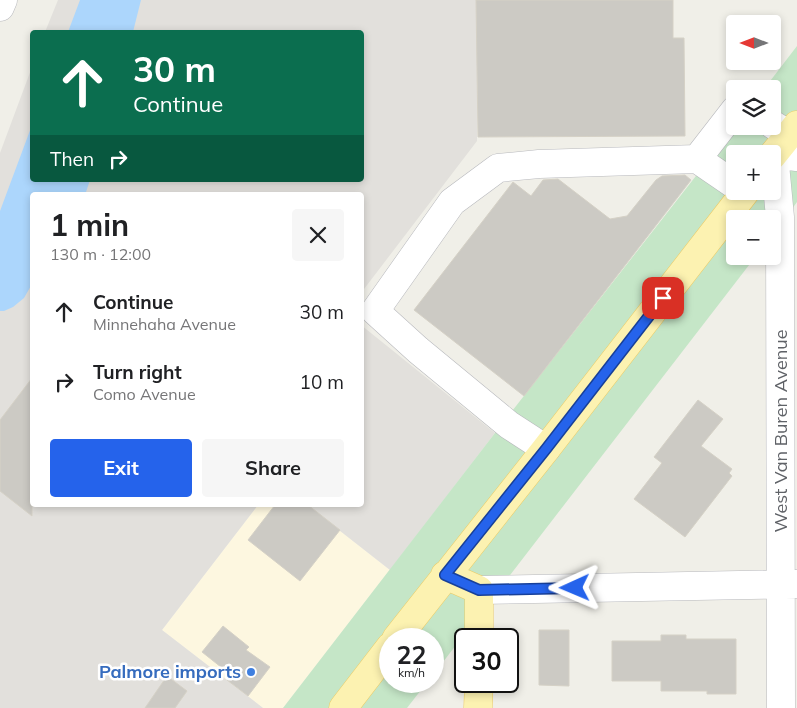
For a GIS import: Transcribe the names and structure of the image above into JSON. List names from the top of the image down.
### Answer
{
  "streets": {
    "street": ["West Van Buren Avenue"]
  },
  "places": ["Palmore imports"],
  "north": "left",
  "page": {
    "map_buttons": ["+", "−"],
    "turn": ["30 m", "Continue"],
    "then": "Then",
    "heading": ["1 min", "130 m · 12:00"],
    "list": [
      {
        "name": "Continue",
        "note": "Minnehaha Avenue",
        "value": "30 m"
      },
      {
        "name": "Turn right",
        "note": "Como Avenue",
        "value": "10 m"
      }
    ],
    "buttons": ["Exit", "Share"],
    "speed": "22 km/h",
    "limit": "30"
  }
}
